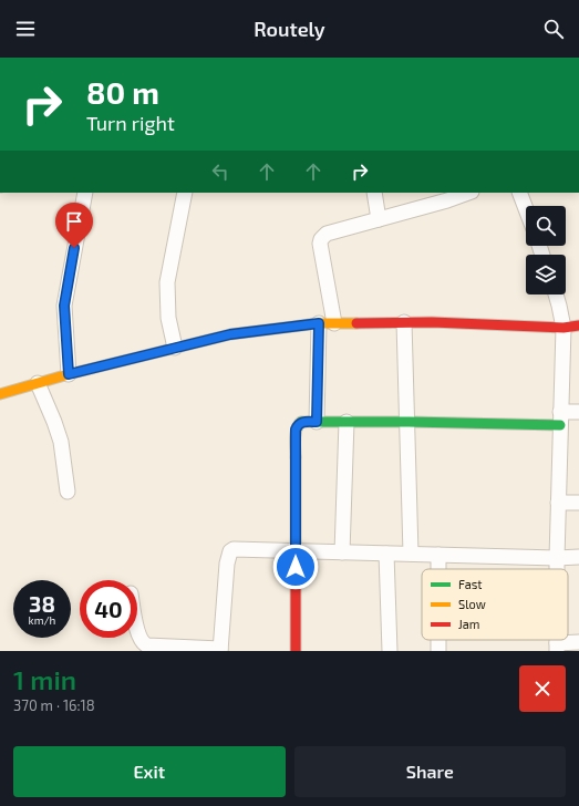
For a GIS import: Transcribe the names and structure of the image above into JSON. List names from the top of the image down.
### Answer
{
  "legend": ["Fast", "Slow", "Jam"],
  "page": {
    "header": "Routely",
    "turn": ["80 m", "Turn right"],
    "speed": "38 km/h",
    "limit": "40",
    "heading": ["1 min", "370 m · 16:18"],
    "buttons": ["Exit", "Share"]
  }
}
